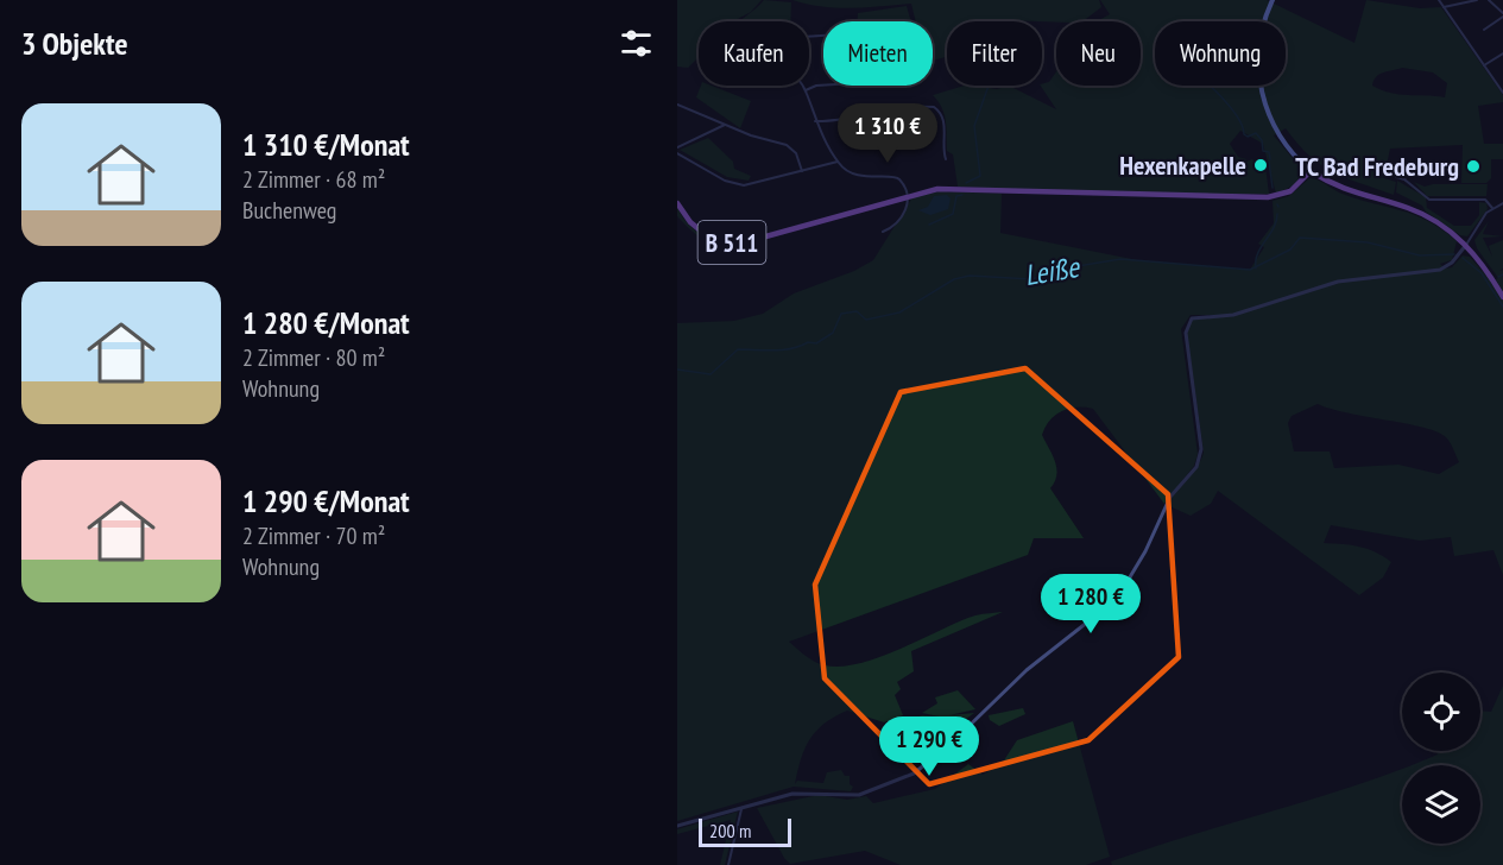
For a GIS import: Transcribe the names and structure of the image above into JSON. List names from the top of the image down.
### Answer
{
  "streets": {
    "main road": ["B 511"]
  },
  "water": ["Leiße"],
  "places": ["Hexenkapelle", "TC Bad Fredeburg"],
  "scale_bar": "200 m",
  "page": {
    "heading": "3 Objekte",
    "chip": [
      "Kaufen",
      "Mieten",
      "Filter",
      "Neu",
      "Wohnung"
    ],
    "list": [
      {
        "name": "1 310 €/Monat",
        "note": "2 Zimmer · 68 m² · Buchenweg"
      },
      {
        "name": "1 280 €/Monat",
        "note": "2 Zimmer · 80 m² · Wohnung"
      },
      {
        "name": "1 290 €/Monat",
        "note": "2 Zimmer · 70 m² · Wohnung"
      }
    ],
    "price": ["1 310 €", "1 280 €", "1 290 €"],
    "scale": "200 m"
  }
}
